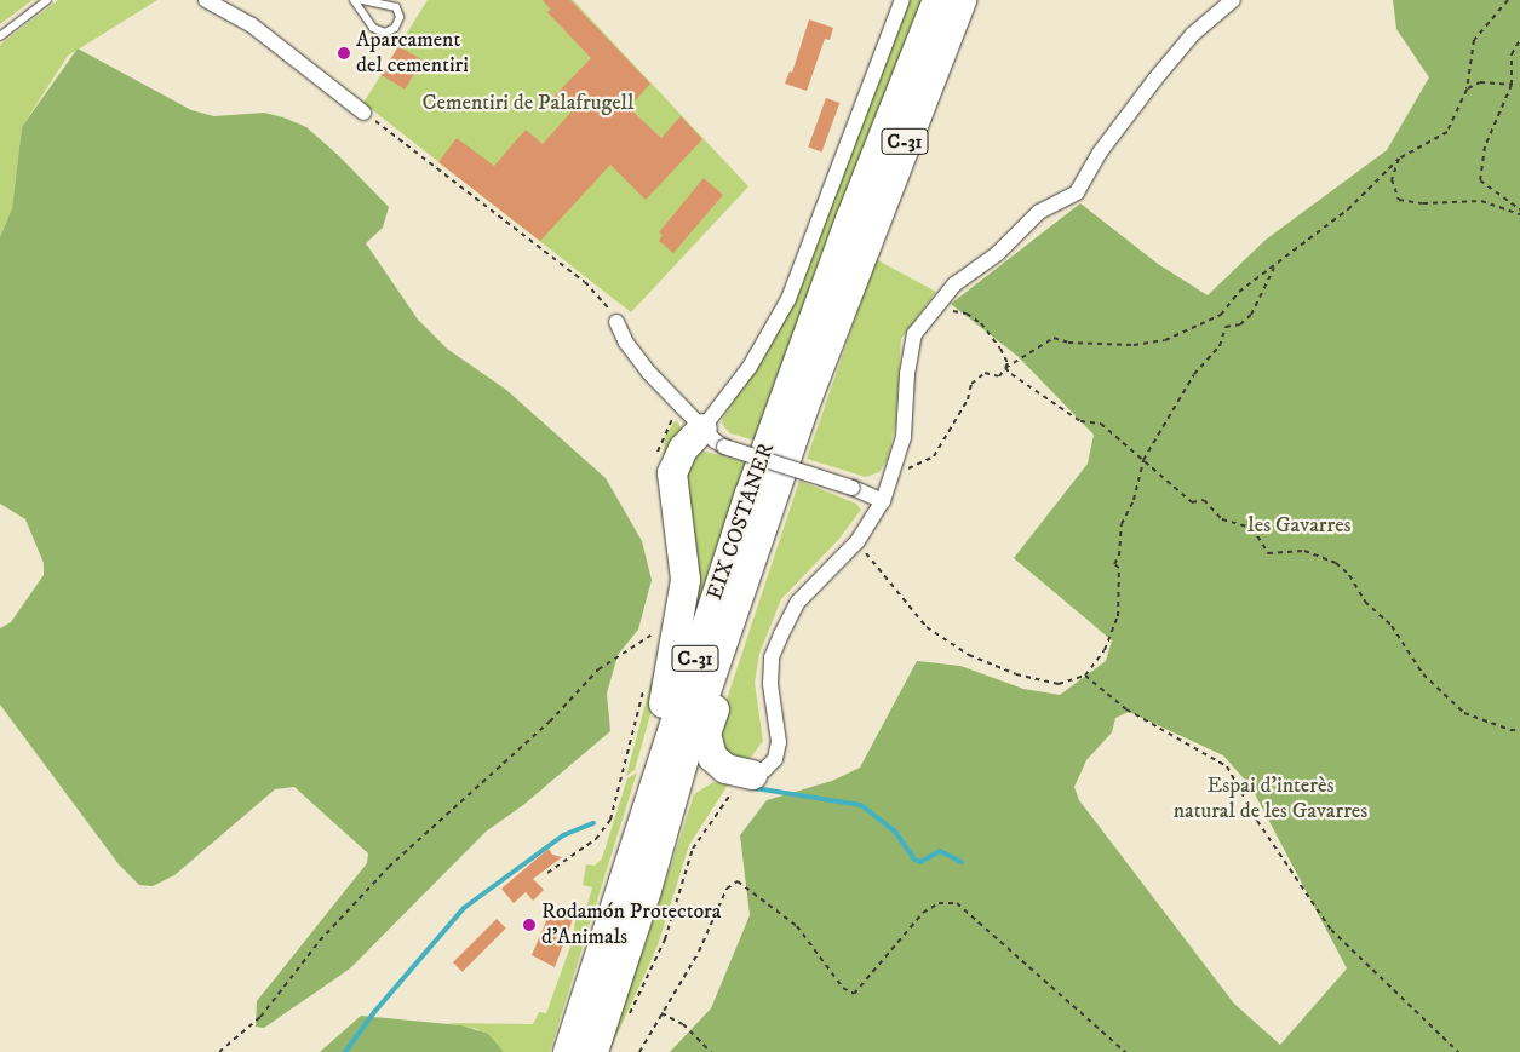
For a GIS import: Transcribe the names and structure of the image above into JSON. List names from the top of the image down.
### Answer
{
  "streets": {
    "highway": ["C-31", "EIX COSTANER"]
  },
  "parks": ["Cementiri de Palafrugell", "les Gavarres", "Espai d'interès natural de les Gavarres"],
  "places": ["Aparcament del cementiri", "Rodamón Protectora d'Animals"]
}
